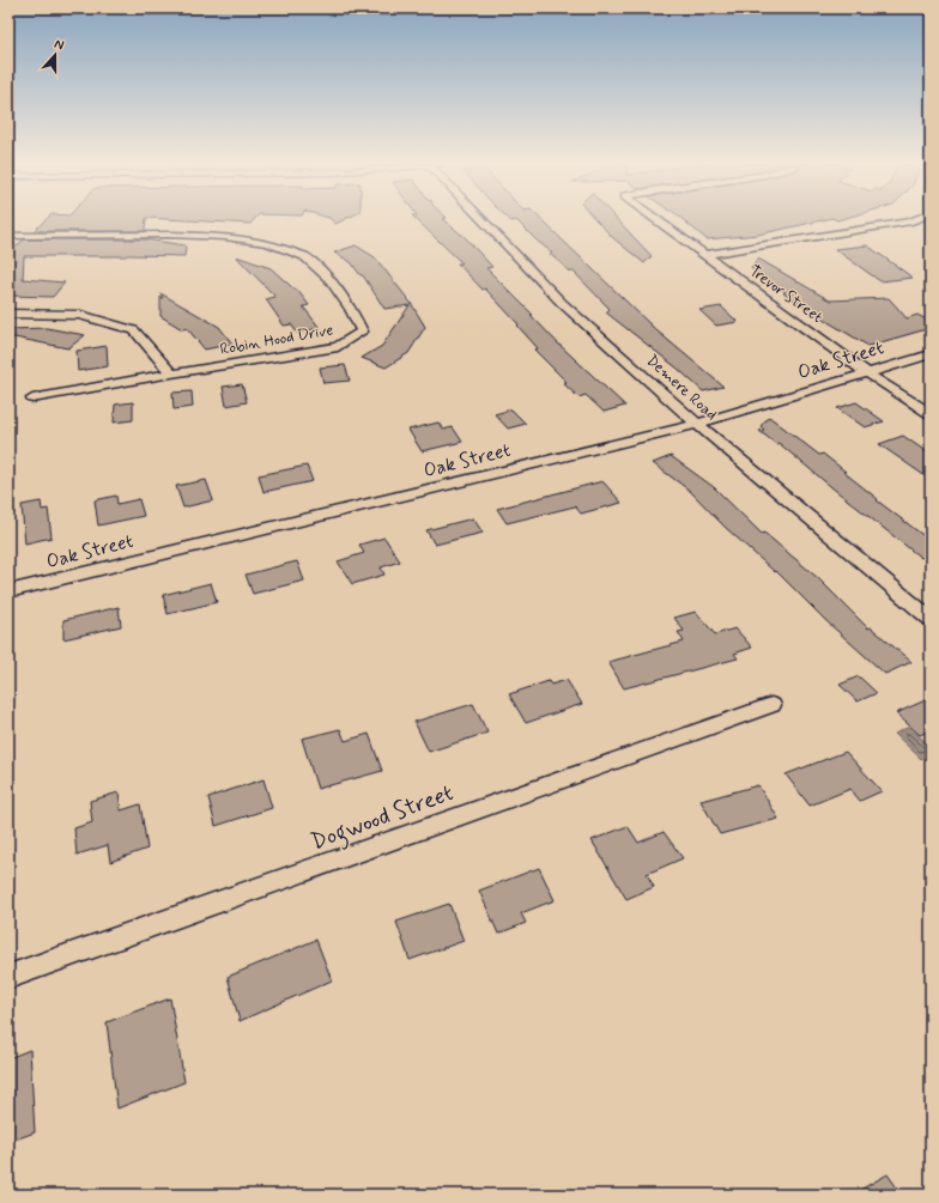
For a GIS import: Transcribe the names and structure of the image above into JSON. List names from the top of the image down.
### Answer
{
  "streets": {
    "street": [
      "Trevor Street",
      "Robin Hood Drive",
      "Oak Street",
      "Demere Road",
      "Dogwood Street"
    ]
  },
  "crossings": [
    ["Trevor Street", "Oak Street"],
    ["Oak Street", "Demere Road"]
  ],
  "north": "top"
}
